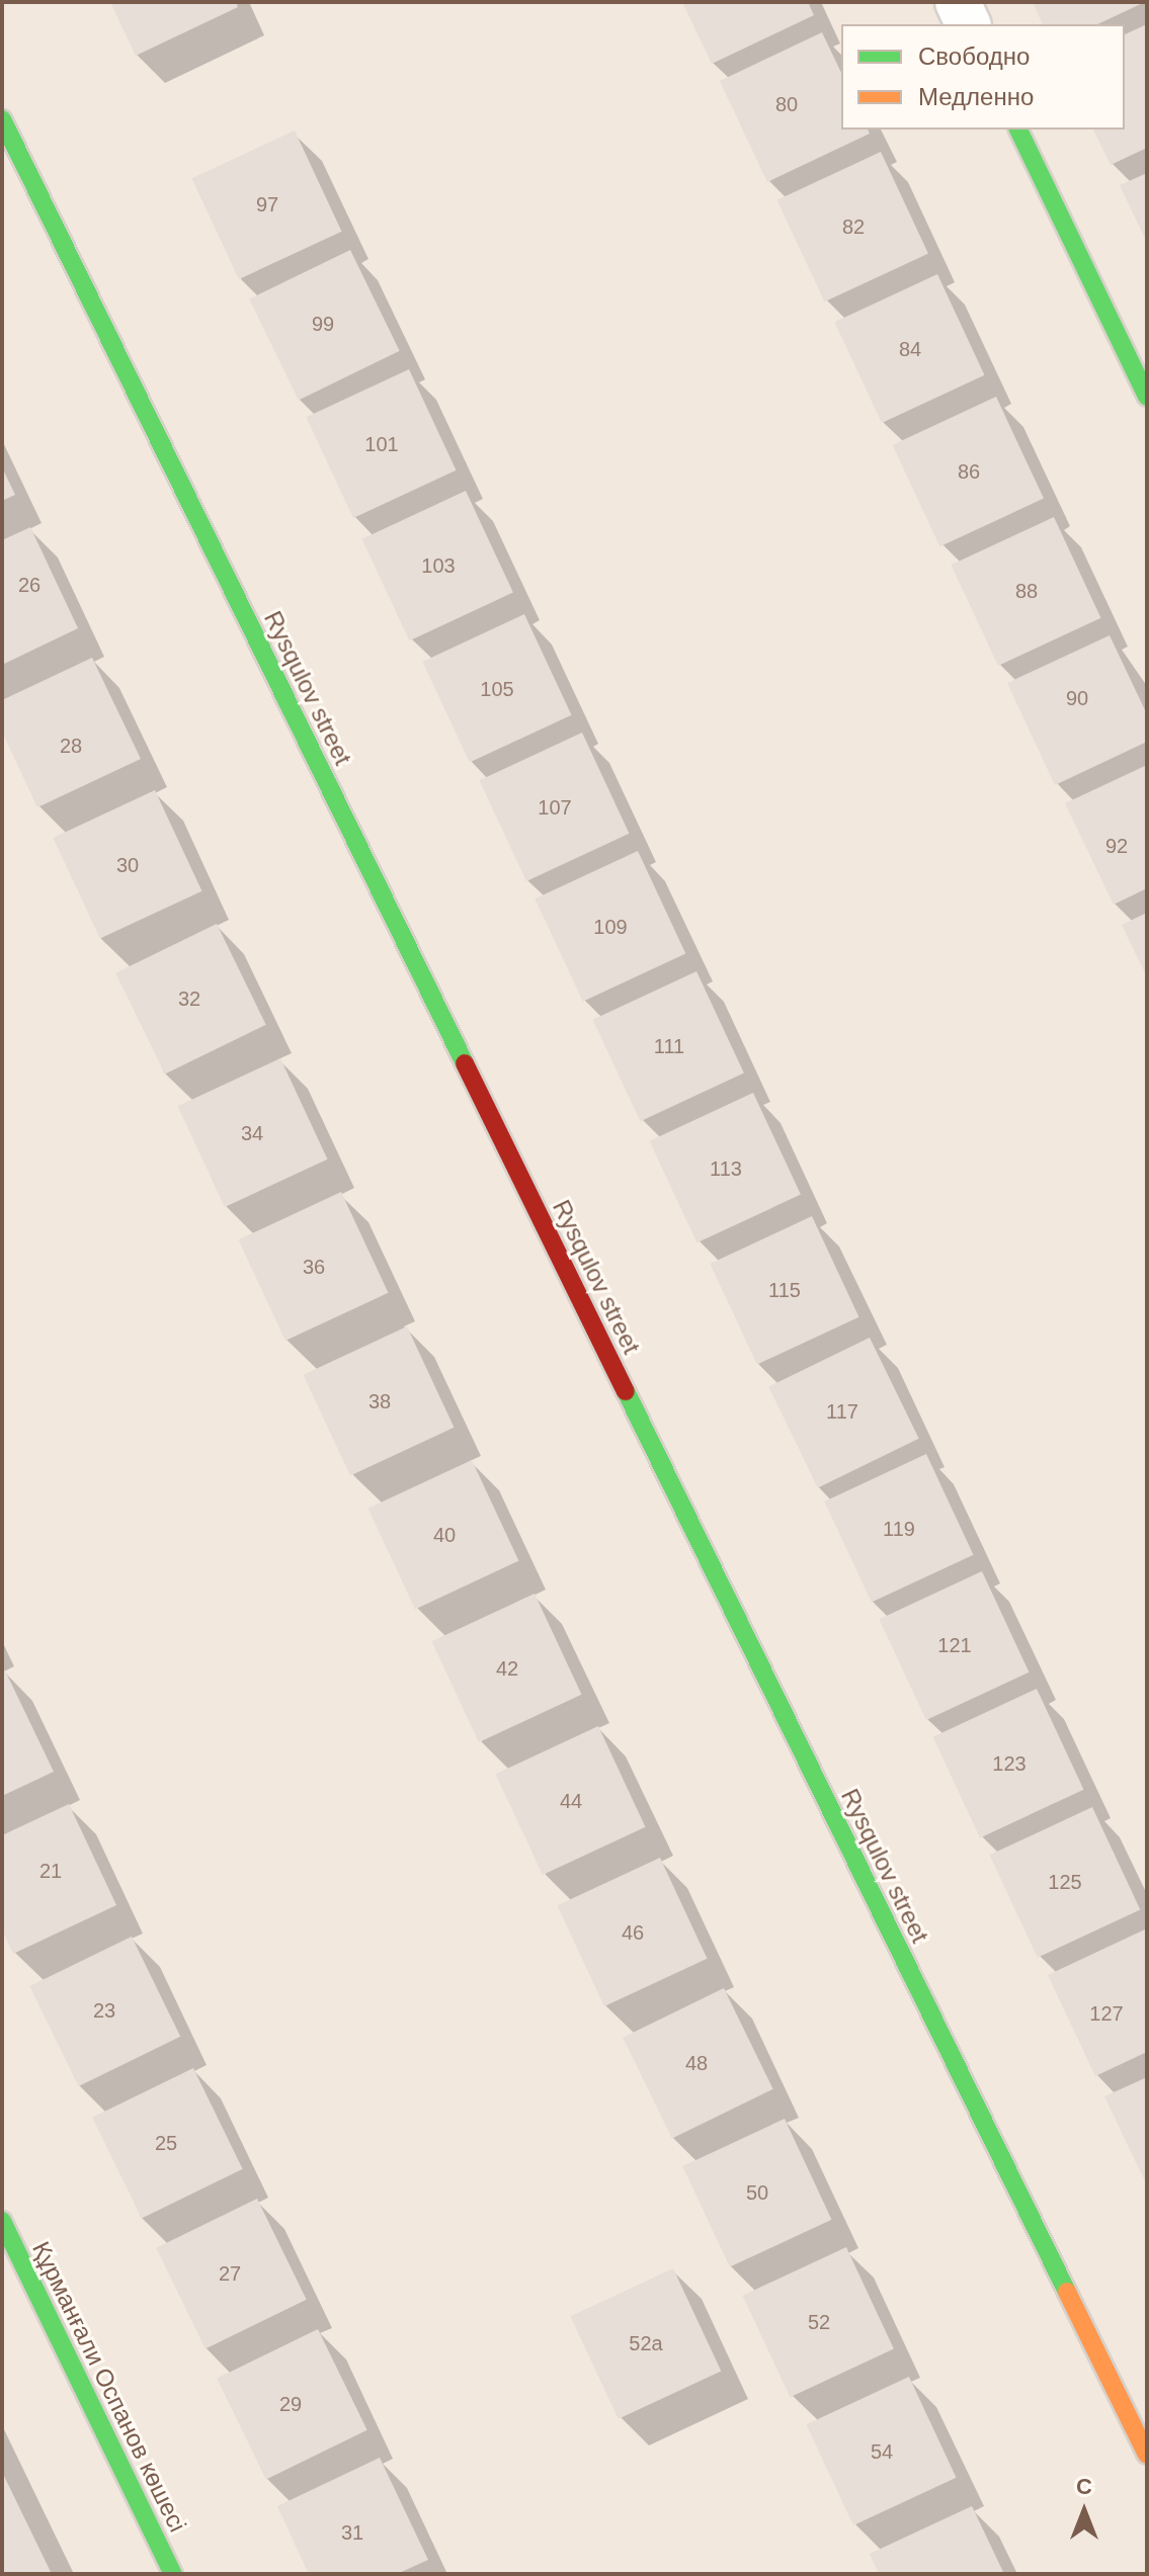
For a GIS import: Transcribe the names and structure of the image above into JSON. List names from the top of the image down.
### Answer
{
  "streets": {
    "street": ["Rysqulov street", "Құрманғали Оспанов көшесі"]
  },
  "house_numbers": [
    "80",
    "97",
    "82",
    "99",
    "84",
    "101",
    "86",
    "103",
    "26",
    "88",
    "105",
    "90",
    "28",
    "107",
    "92",
    "30",
    "109",
    "32",
    "111",
    "34",
    "113",
    "36",
    "115",
    "38",
    "117",
    "119",
    "40",
    "121",
    "42",
    "123",
    "44",
    "21",
    "125",
    "46",
    "23",
    "127",
    "48",
    "25",
    "50",
    "27",
    "52",
    "52а",
    "29",
    "54",
    "31"
  ],
  "legend": ["Свободно", "Медленно"],
  "north": "top"
}
